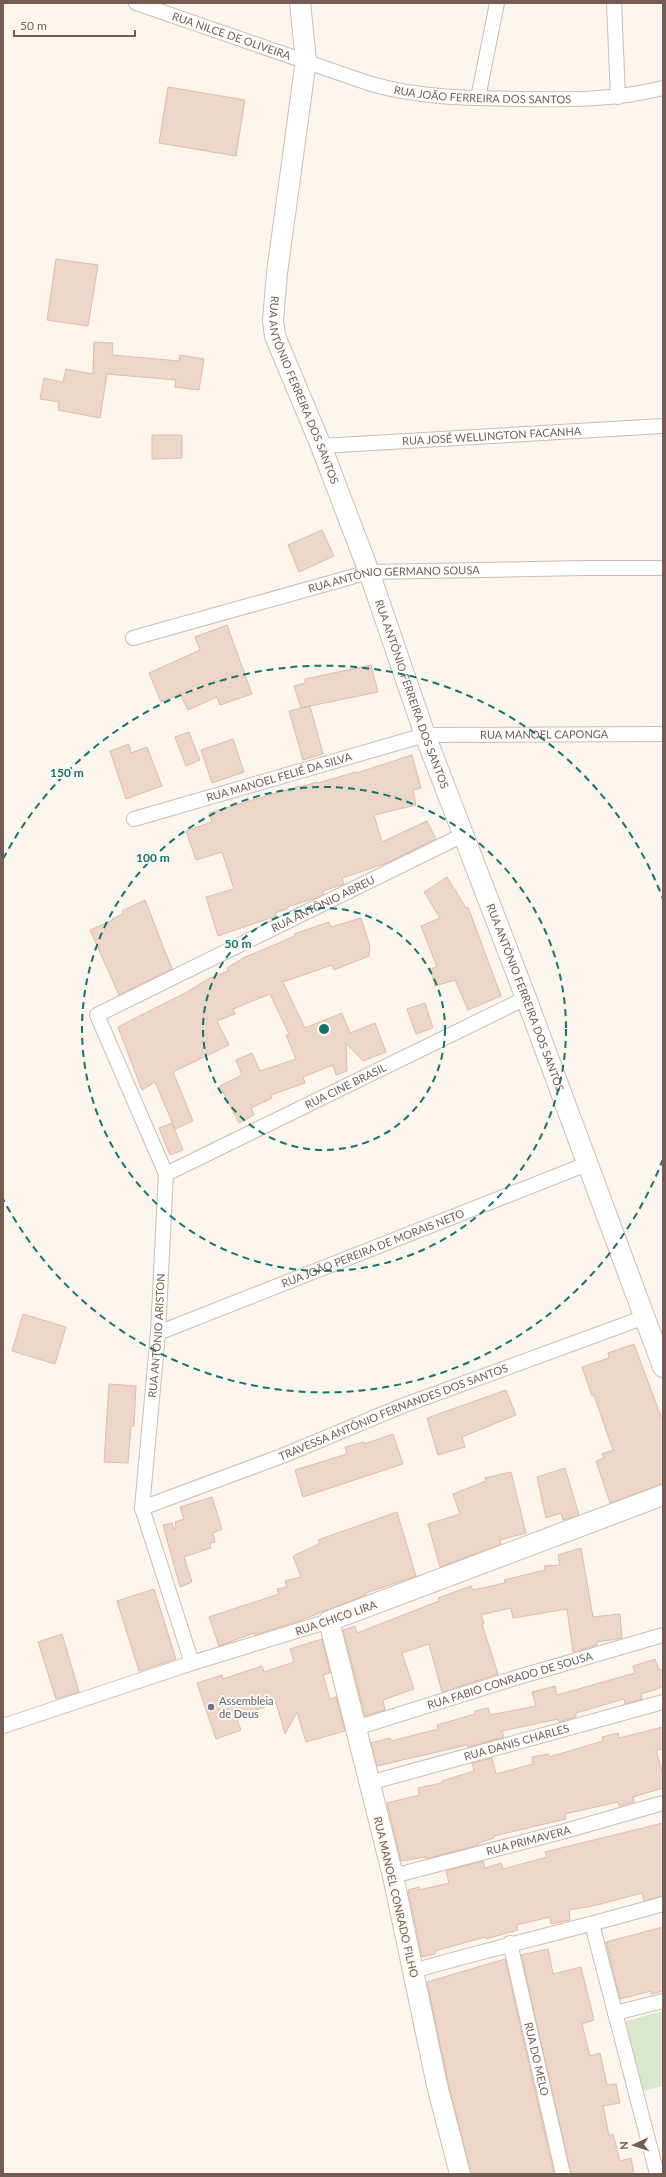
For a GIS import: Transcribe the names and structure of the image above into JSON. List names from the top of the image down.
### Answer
{
  "streets": {
    "street": [
      "RUA NILCE DE OLIVEIRA",
      "RUA JOÃO FERREIRA DOS SANTOS",
      "RUA ANTÔNIO FERREIRA DOS SANTOS",
      "RUA JOSÉ WELLINGTON FACANHA",
      "RUA ANTÔNIO GERMANO SOUSA",
      "RUA MANOEL CAPONGA",
      "RUA MANOEL FELIÉ DA SILVA",
      "RUA ANTÔNIO ABREU",
      "RUA CINE BRASIL",
      "RUA JOÃO PEREIRA DE MORAIS NETO",
      "RUA ANTÔNIO ARISTON",
      "TRAVESSA ANTÔNIO FERNANDES DOS SANTOS",
      "RUA CHICO LIRA",
      "RUA FABIO CONRADO DE SOUSA",
      "RUA DANIS CHARLES",
      "RUA PRIMAVERA",
      "RUA MANOEL CONRADO FILHO",
      "RUA DO MELO"
    ]
  },
  "crossings": [
    ["RUA NILCE DE OLIVEIRA", "RUA JOÃO FERREIRA DOS SANTOS"],
    ["RUA NILCE DE OLIVEIRA", "RUA ANTÔNIO FERREIRA DOS SANTOS"],
    ["RUA JOÃO FERREIRA DOS SANTOS", "RUA ANTÔNIO FERREIRA DOS SANTOS"],
    ["RUA ANTÔNIO FERREIRA DOS SANTOS", "RUA JOSÉ WELLINGTON FACANHA"],
    ["RUA ANTÔNIO FERREIRA DOS SANTOS", "RUA ANTÔNIO GERMANO SOUSA"],
    ["RUA ANTÔNIO FERREIRA DOS SANTOS", "RUA MANOEL CAPONGA"],
    ["RUA ANTÔNIO FERREIRA DOS SANTOS", "RUA MANOEL FELIÉ DA SILVA"],
    ["RUA ANTÔNIO FERREIRA DOS SANTOS", "RUA ANTÔNIO ABREU"],
    ["RUA ANTÔNIO FERREIRA DOS SANTOS", "RUA CINE BRASIL"],
    ["RUA ANTÔNIO FERREIRA DOS SANTOS", "RUA JOÃO PEREIRA DE MORAIS NETO"],
    ["RUA ANTÔNIO FERREIRA DOS SANTOS", "TRAVESSA ANTÔNIO FERNANDES DOS SANTOS"],
    ["RUA MANOEL CAPONGA", "RUA MANOEL FELIÉ DA SILVA"],
    ["RUA ANTÔNIO ABREU", "RUA ANTÔNIO ARISTON"],
    ["RUA CINE BRASIL", "RUA ANTÔNIO ARISTON"],
    ["RUA JOÃO PEREIRA DE MORAIS NETO", "RUA ANTÔNIO ARISTON"],
    ["RUA ANTÔNIO ARISTON", "TRAVESSA ANTÔNIO FERNANDES DOS SANTOS"],
    ["RUA ANTÔNIO ARISTON", "RUA CHICO LIRA"],
    ["RUA CHICO LIRA", "RUA MANOEL CONRADO FILHO"],
    ["RUA FABIO CONRADO DE SOUSA", "RUA MANOEL CONRADO FILHO"],
    ["RUA DANIS CHARLES", "RUA MANOEL CONRADO FILHO"],
    ["RUA PRIMAVERA", "RUA MANOEL CONRADO FILHO"]
  ],
  "places": ["Assembleia de Deus"],
  "scale_bar": "50 m",
  "north": "left",
  "rings": ["150 m", "100 m", "50 m"]
}
